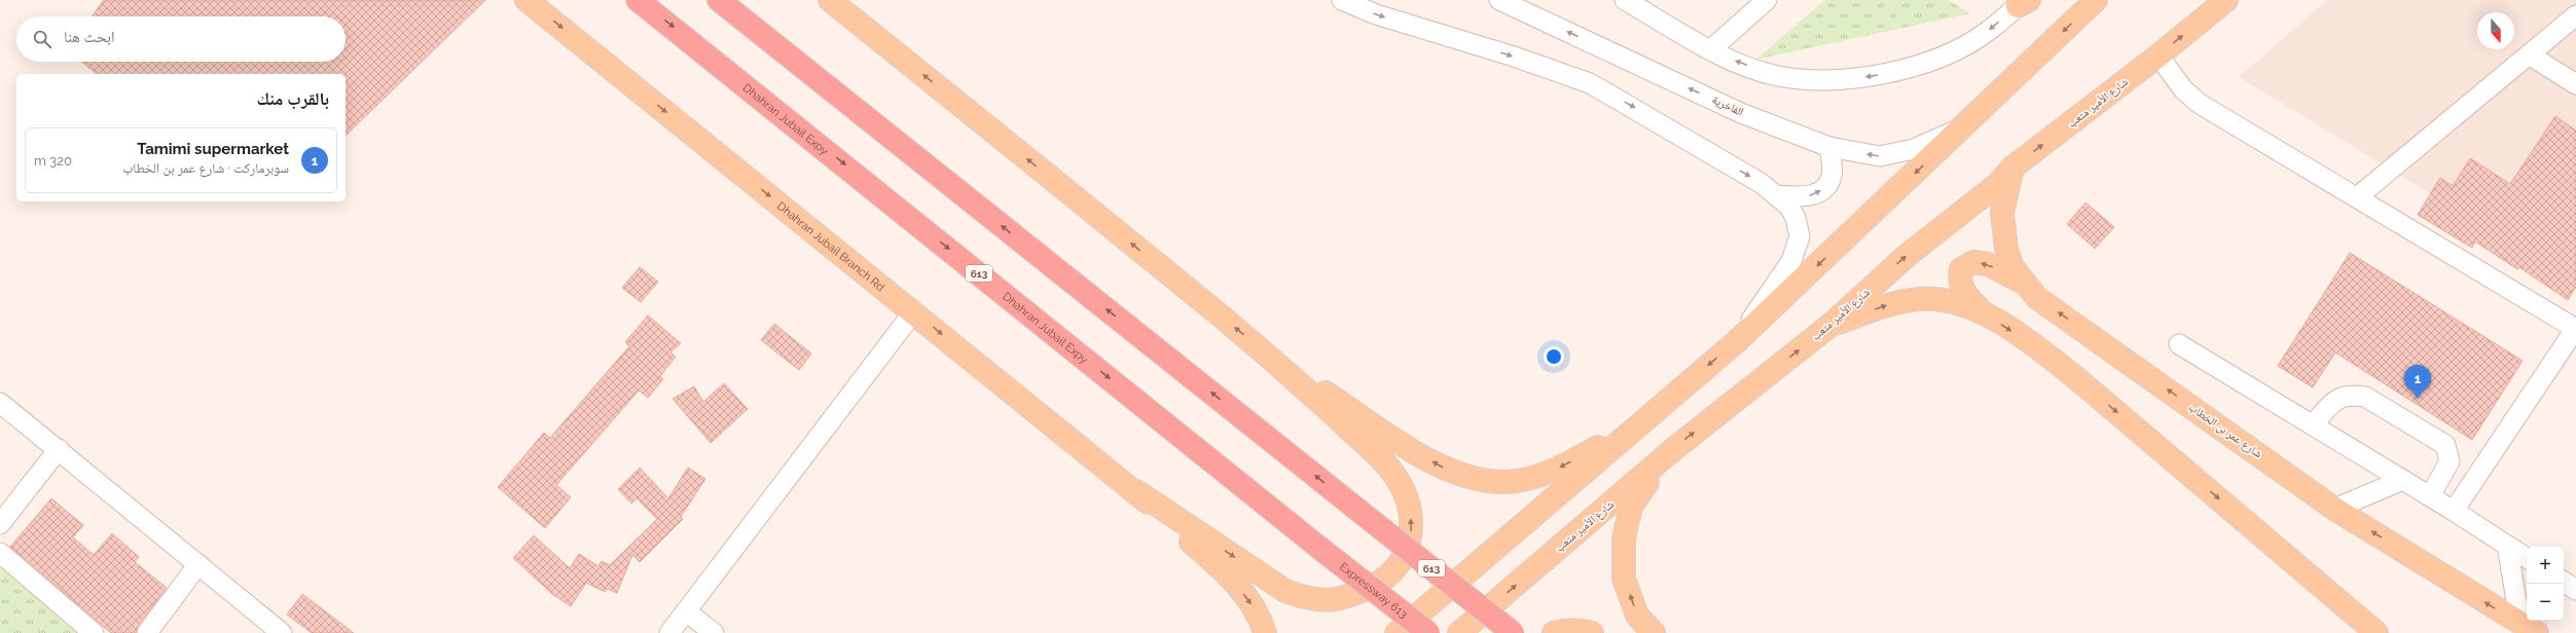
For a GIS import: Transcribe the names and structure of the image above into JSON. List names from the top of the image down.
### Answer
{
  "streets": {
    "highway": ["Dhahran Jubail Expy", "613", "Expressway 613"],
    "main road": ["شارع الأمير متعب", "Dhahran Jubail Branch Rd", "شارع عمر بن الخطاب"],
    "street": ["الفاخرية"]
  },
  "crossings": [
    ["شارع الأمير متعب", "شارع عمر بن الخطاب"],
    ["Dhahran Jubail Expy", "Expressway 613"]
  ],
  "north": "bottom",
  "page": {
    "search": "ابحث هنا",
    "heading": "بالقرب منك",
    "list": [
      {
        "mark": "1",
        "name": "Tamimi supermarket",
        "note": "سوبرماركت · شارع عمر بن الخطاب",
        "value": "320 m"
      }
    ],
    "pins": "1",
    "map_buttons": ["+", "−"]
  }
}
